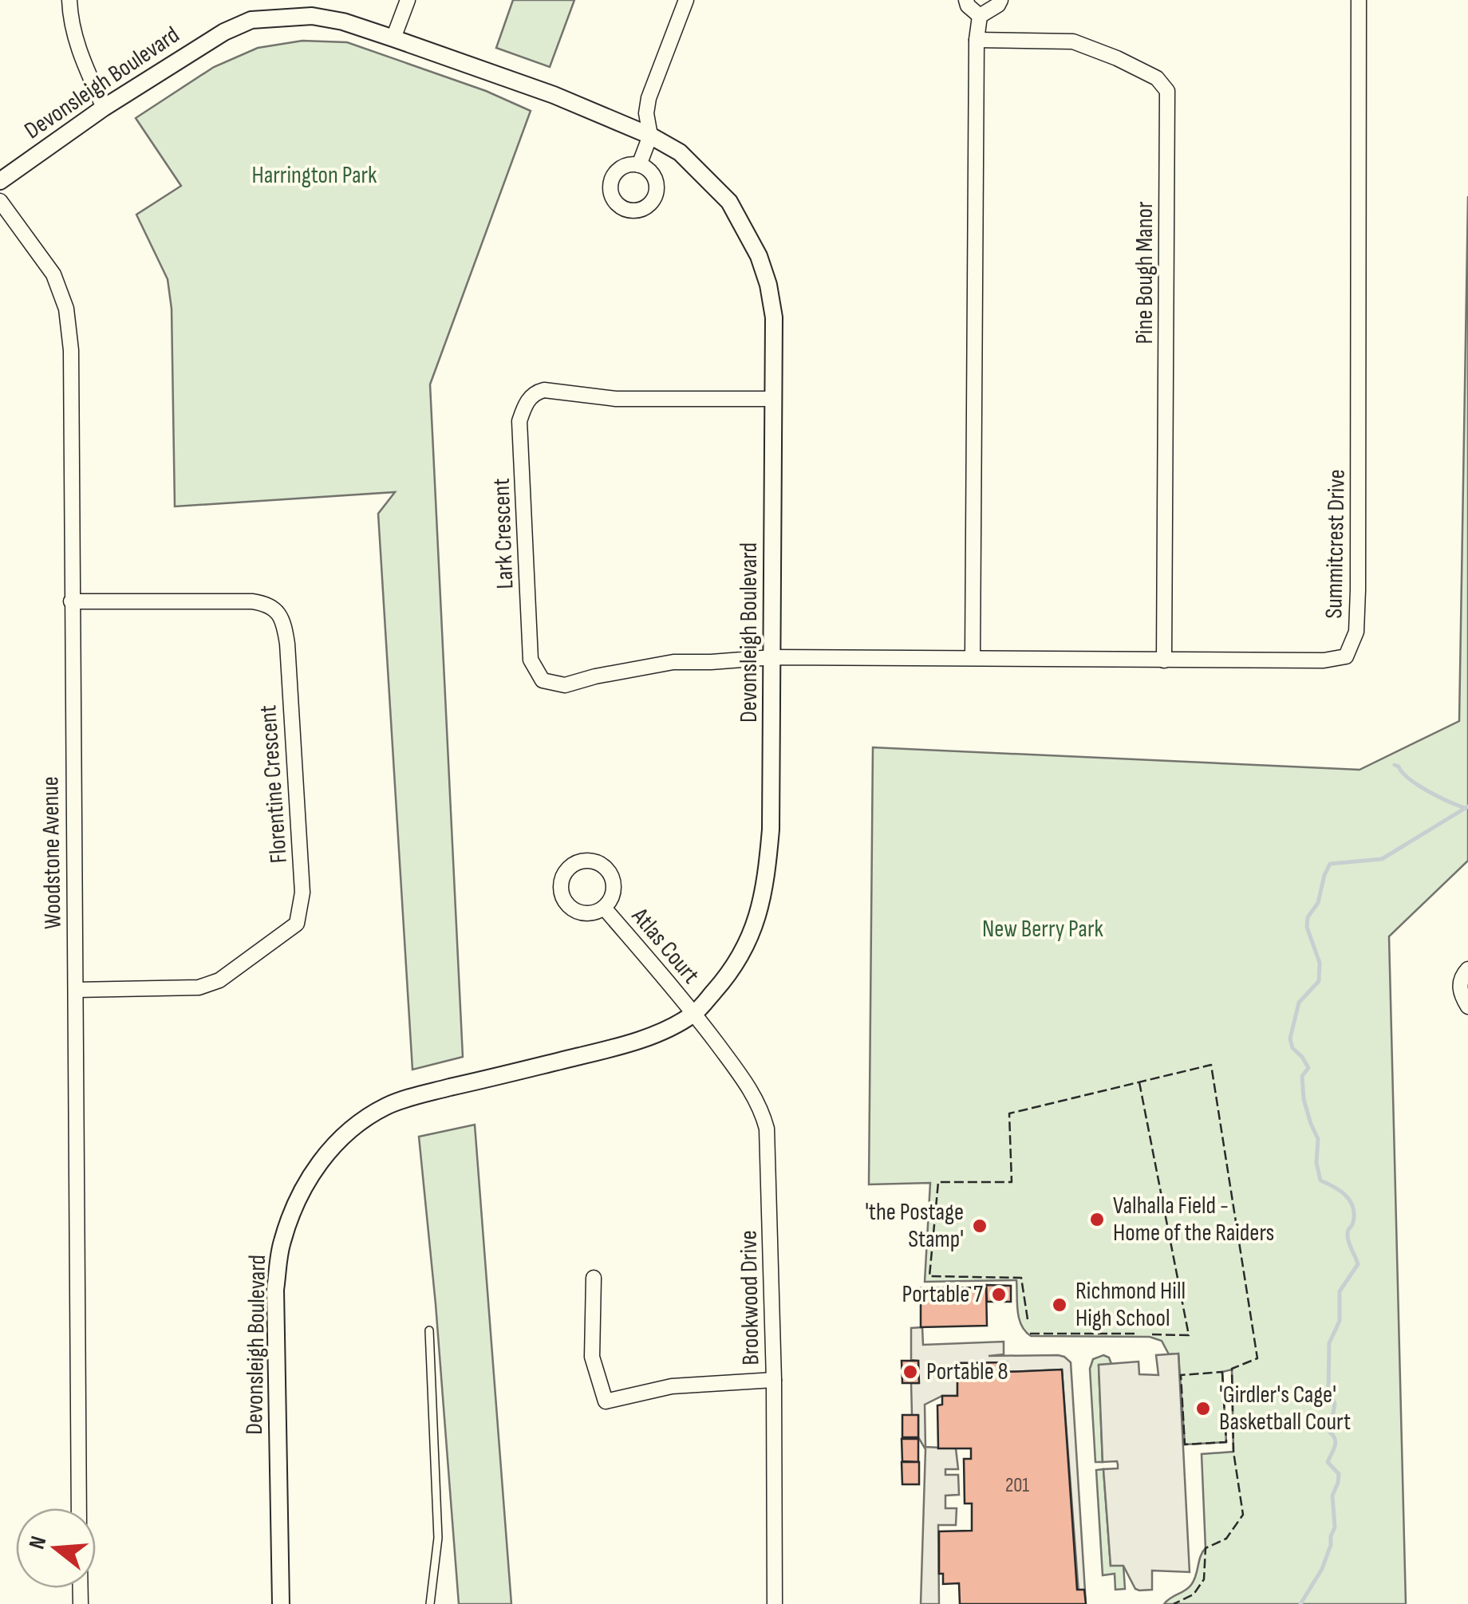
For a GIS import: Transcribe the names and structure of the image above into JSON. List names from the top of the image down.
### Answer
{
  "streets": {
    "street": [
      "Devonsleigh Boulevard",
      "Pine Bough Manor",
      "Lark Crescent",
      "Summitcrest Drive",
      "Florentine Crescent",
      "Woodstone Avenue",
      "Atlas Court",
      "Brookwood Drive"
    ]
  },
  "crossings": [
    ["Devonsleigh Boulevard", "Lark Crescent"],
    ["Devonsleigh Boulevard", "Summitcrest Drive"],
    ["Devonsleigh Boulevard", "Atlas Court"],
    ["Devonsleigh Boulevard", "Brookwood Drive"],
    ["Pine Bough Manor", "Summitcrest Drive"],
    ["Lark Crescent", "Summitcrest Drive"],
    ["Florentine Crescent", "Woodstone Avenue"],
    ["Atlas Court", "Brookwood Drive"]
  ],
  "parks": ["Harrington Park", "New Berry Park"],
  "places": [
    "Valhalla Field - Home of the Raiders",
    "'the Postage Stamp'",
    "Portable 7",
    "Richmond Hill High School",
    "Portable 8",
    "'Girdler's Cage' Basketball Court"
  ],
  "house_numbers": ["201"],
  "north": "left"
}
